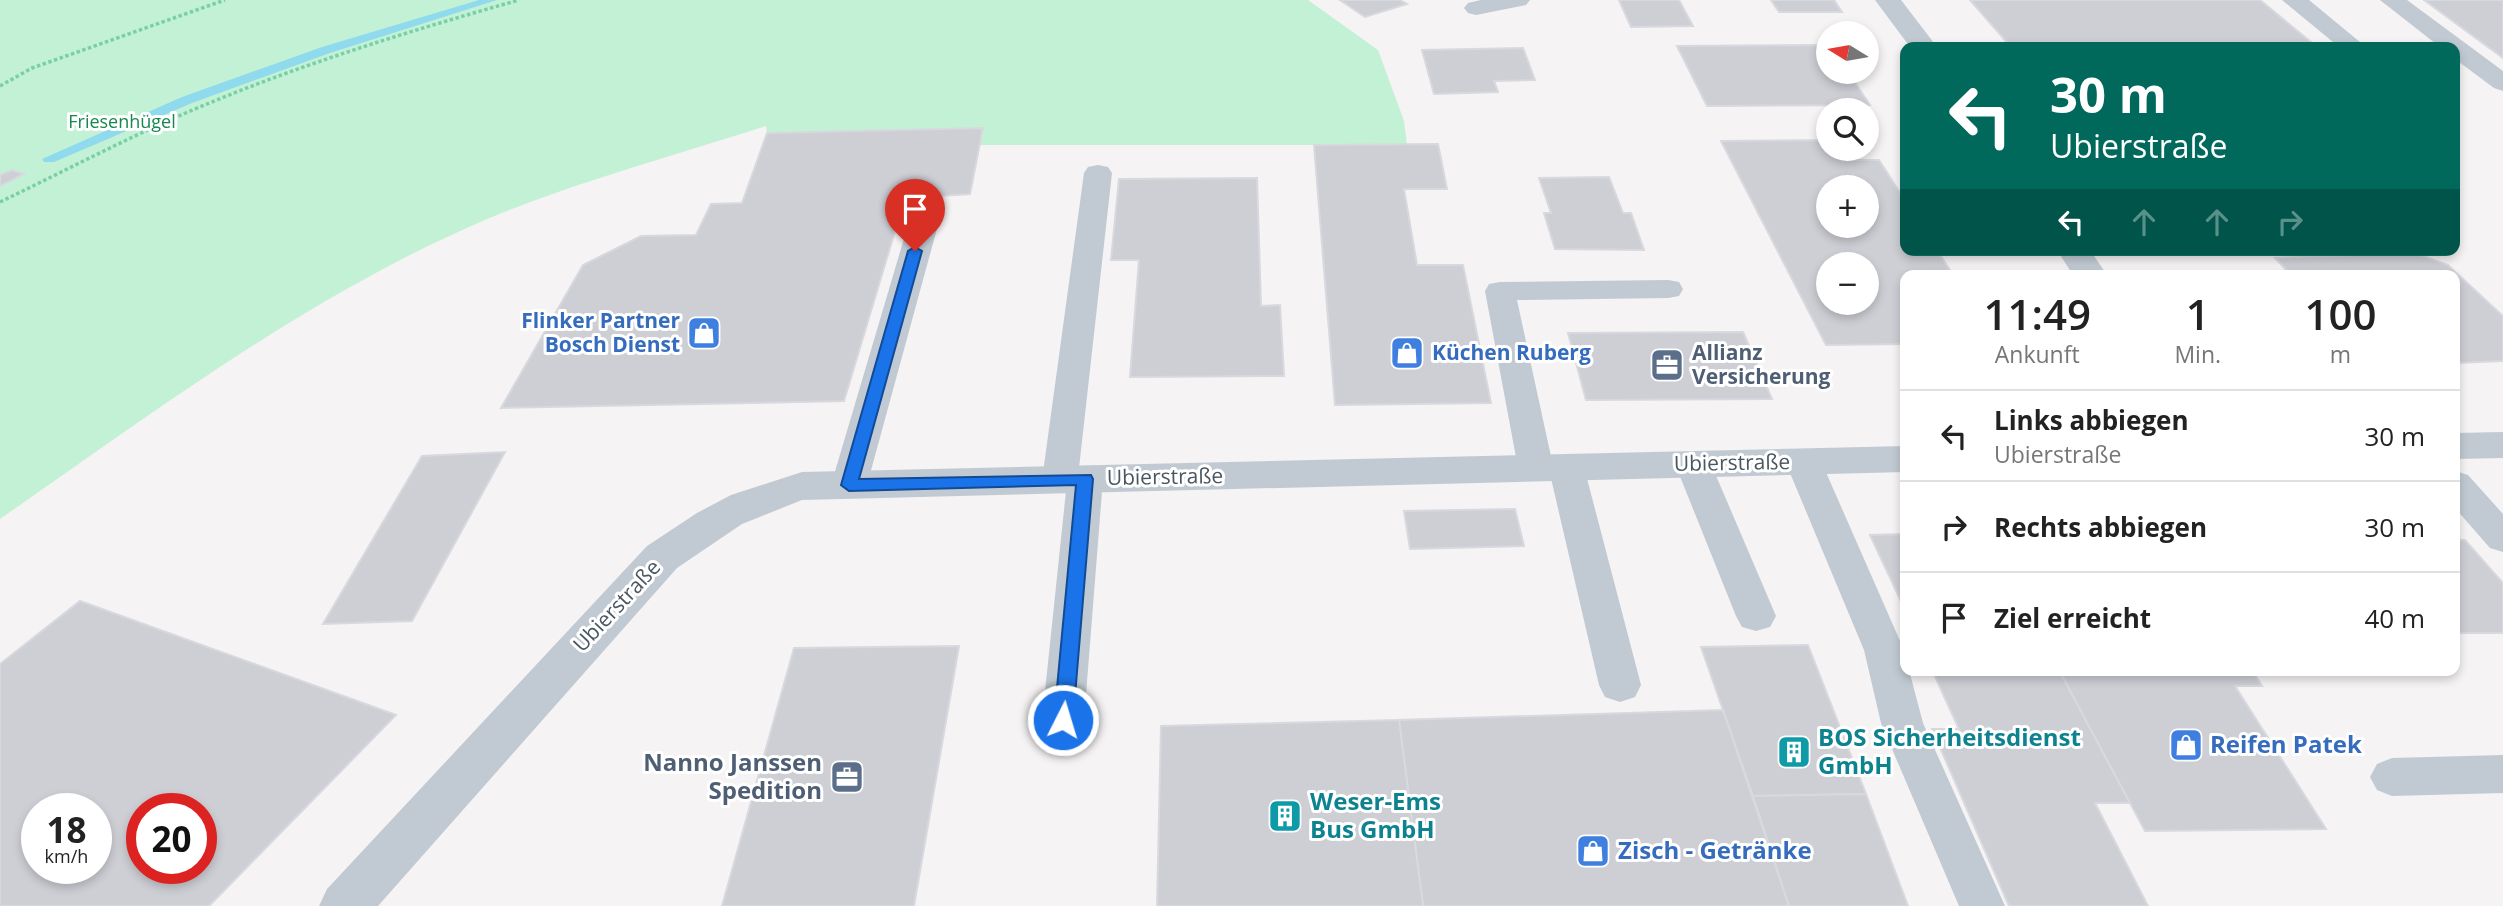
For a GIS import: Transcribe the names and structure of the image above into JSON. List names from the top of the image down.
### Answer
{
  "streets": {
    "street": ["Ubierstraße"]
  },
  "parks": ["Friesenhügel"],
  "places": {
    "shop": [
      "Flinker Partner Bosch Dienst",
      "Küchen Ruberg",
      "Reifen Patek",
      "Zisch - Getränke"
    ],
    "office": ["Allianz Versicherung", "Nanno Janssen Spedition"],
    "building": ["BOS Sicherheitsdienst GmbH", "Weser-Ems Bus GmbH"]
  },
  "north": "left",
  "page": {
    "map_buttons": ["+", "−"],
    "turn": ["30 m", "Ubierstraße"],
    "eta": [
      "11:49",
      "Ankunft",
      "1",
      "Min.",
      "100",
      "m"
    ],
    "list": [
      {
        "name": "Links abbiegen",
        "note": "Ubierstraße",
        "value": "30 m"
      },
      {
        "name": "Rechts abbiegen",
        "value": "30 m"
      },
      {
        "name": "Ziel erreicht",
        "value": "40 m"
      }
    ],
    "speed": "18 km/h",
    "limit": "20"
  }
}
